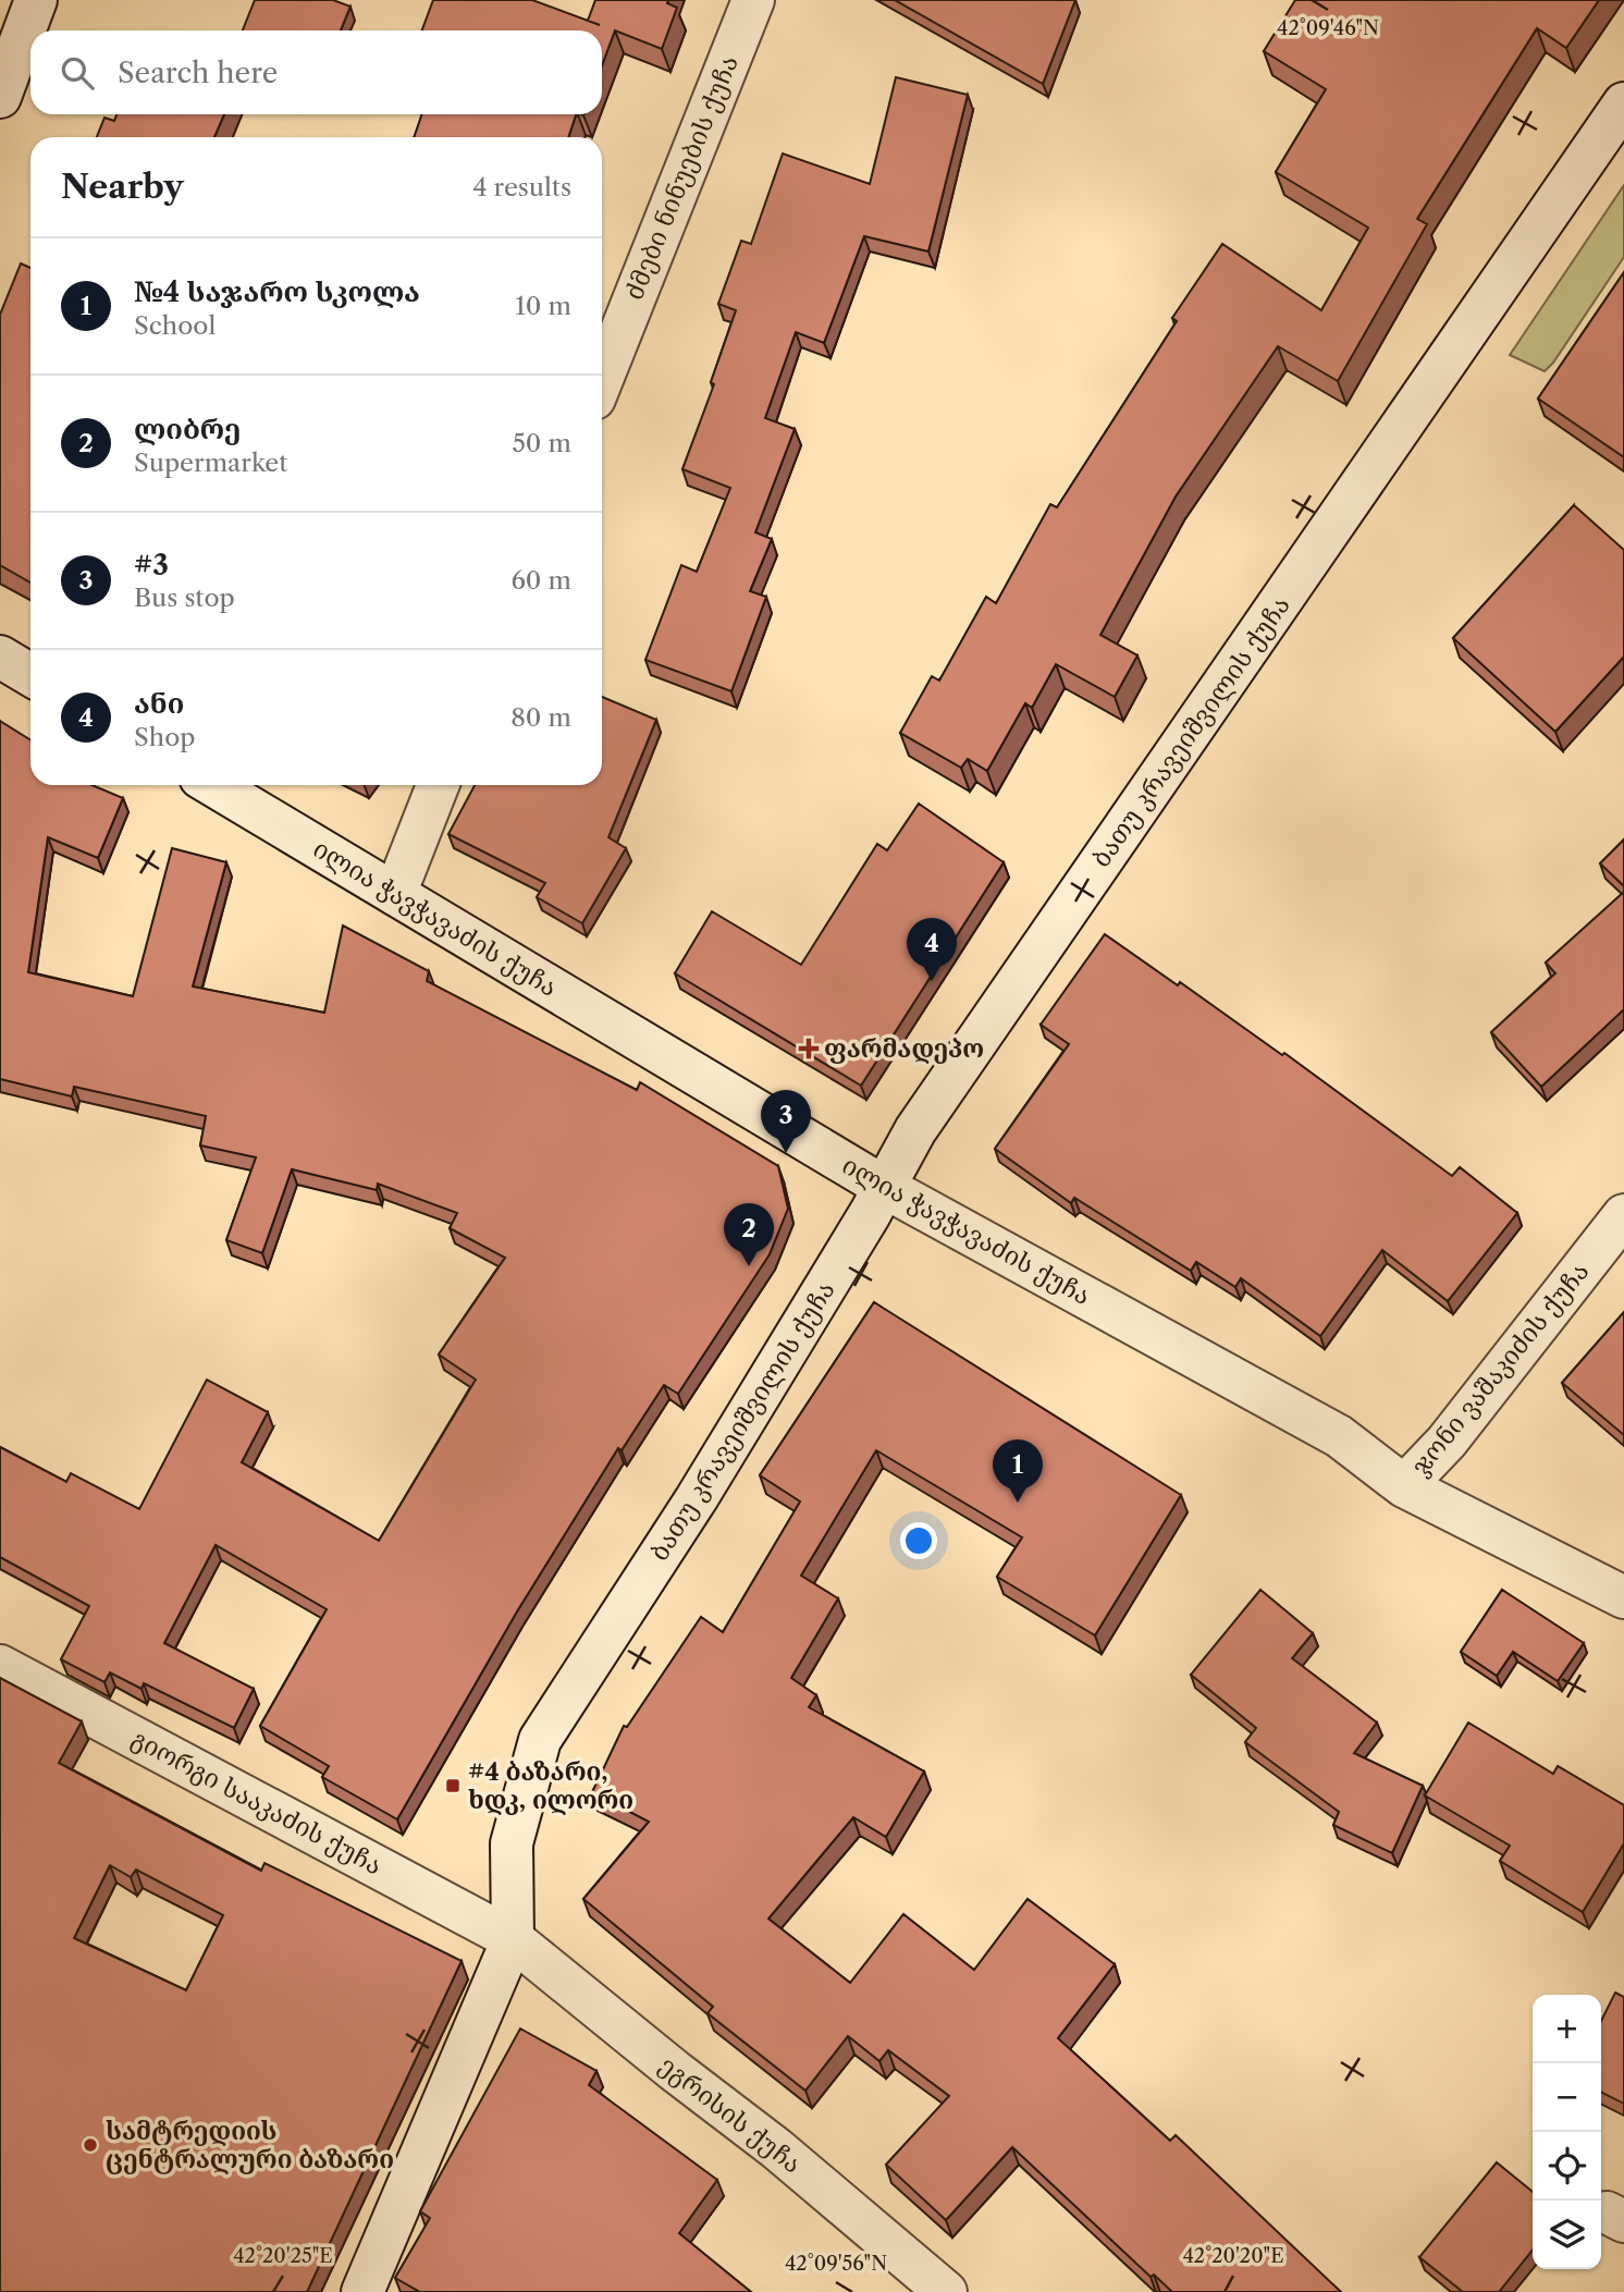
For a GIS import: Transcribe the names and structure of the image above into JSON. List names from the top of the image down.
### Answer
{
  "streets": {
    "street": [
      "ძმები ნინუების ქუჩა",
      "ბათუ კრავეიშვილის ქუჩა",
      "ილია ჭავჭავაძის ქუჩა",
      "ჯონი ვაშაკიძის ქუჩა",
      "გიორგი სააკაძის ქუჩა",
      "ეგრისის ქუჩა"
    ]
  },
  "crossings": [
    ["ბათუ კრავეიშვილის ქუჩა", "ილია ჭავჭავაძის ქუჩა"],
    ["ბათუ კრავეიშვილის ქუჩა", "გიორგი სააკაძის ქუჩა"],
    ["ბათუ კრავეიშვილის ქუჩა", "ეგრისის ქუჩა"],
    ["ილია ჭავჭავაძის ქუჩა", "ჯონი ვაშაკიძის ქუჩა"],
    ["გიორგი სააკაძის ქუჩა", "ეგრისის ქუჩა"]
  ],
  "places": {
    "health": ["ფარმადეპო"],
    "transit": ["#4 ბაზარი, ხდკ, ილორი"],
    "other": ["სამტრედიის ცენტრალური ბაზარი"]
  },
  "page": {
    "search": "Search here",
    "heading": ["Nearby", "4 results"],
    "list": [
      {
        "mark": "1",
        "name": "№4 საჯარო სკოლა",
        "note": "School",
        "value": "10 m"
      },
      {
        "mark": "2",
        "name": "ლიბრე",
        "note": "Supermarket",
        "value": "50 m"
      },
      {
        "mark": "3",
        "name": "#3",
        "note": "Bus stop",
        "value": "60 m"
      },
      {
        "mark": "4",
        "name": "ანი",
        "note": "Shop",
        "value": "80 m"
      }
    ],
    "pins": [
      "4",
      "3",
      "2",
      "1"
    ],
    "map_buttons": ["+", "−"]
  },
  "coordinates": [
    "42°09'46\"N",
    "42°20'25\"E",
    "42°20'20\"E",
    "42°09'56\"N"
  ]
}
